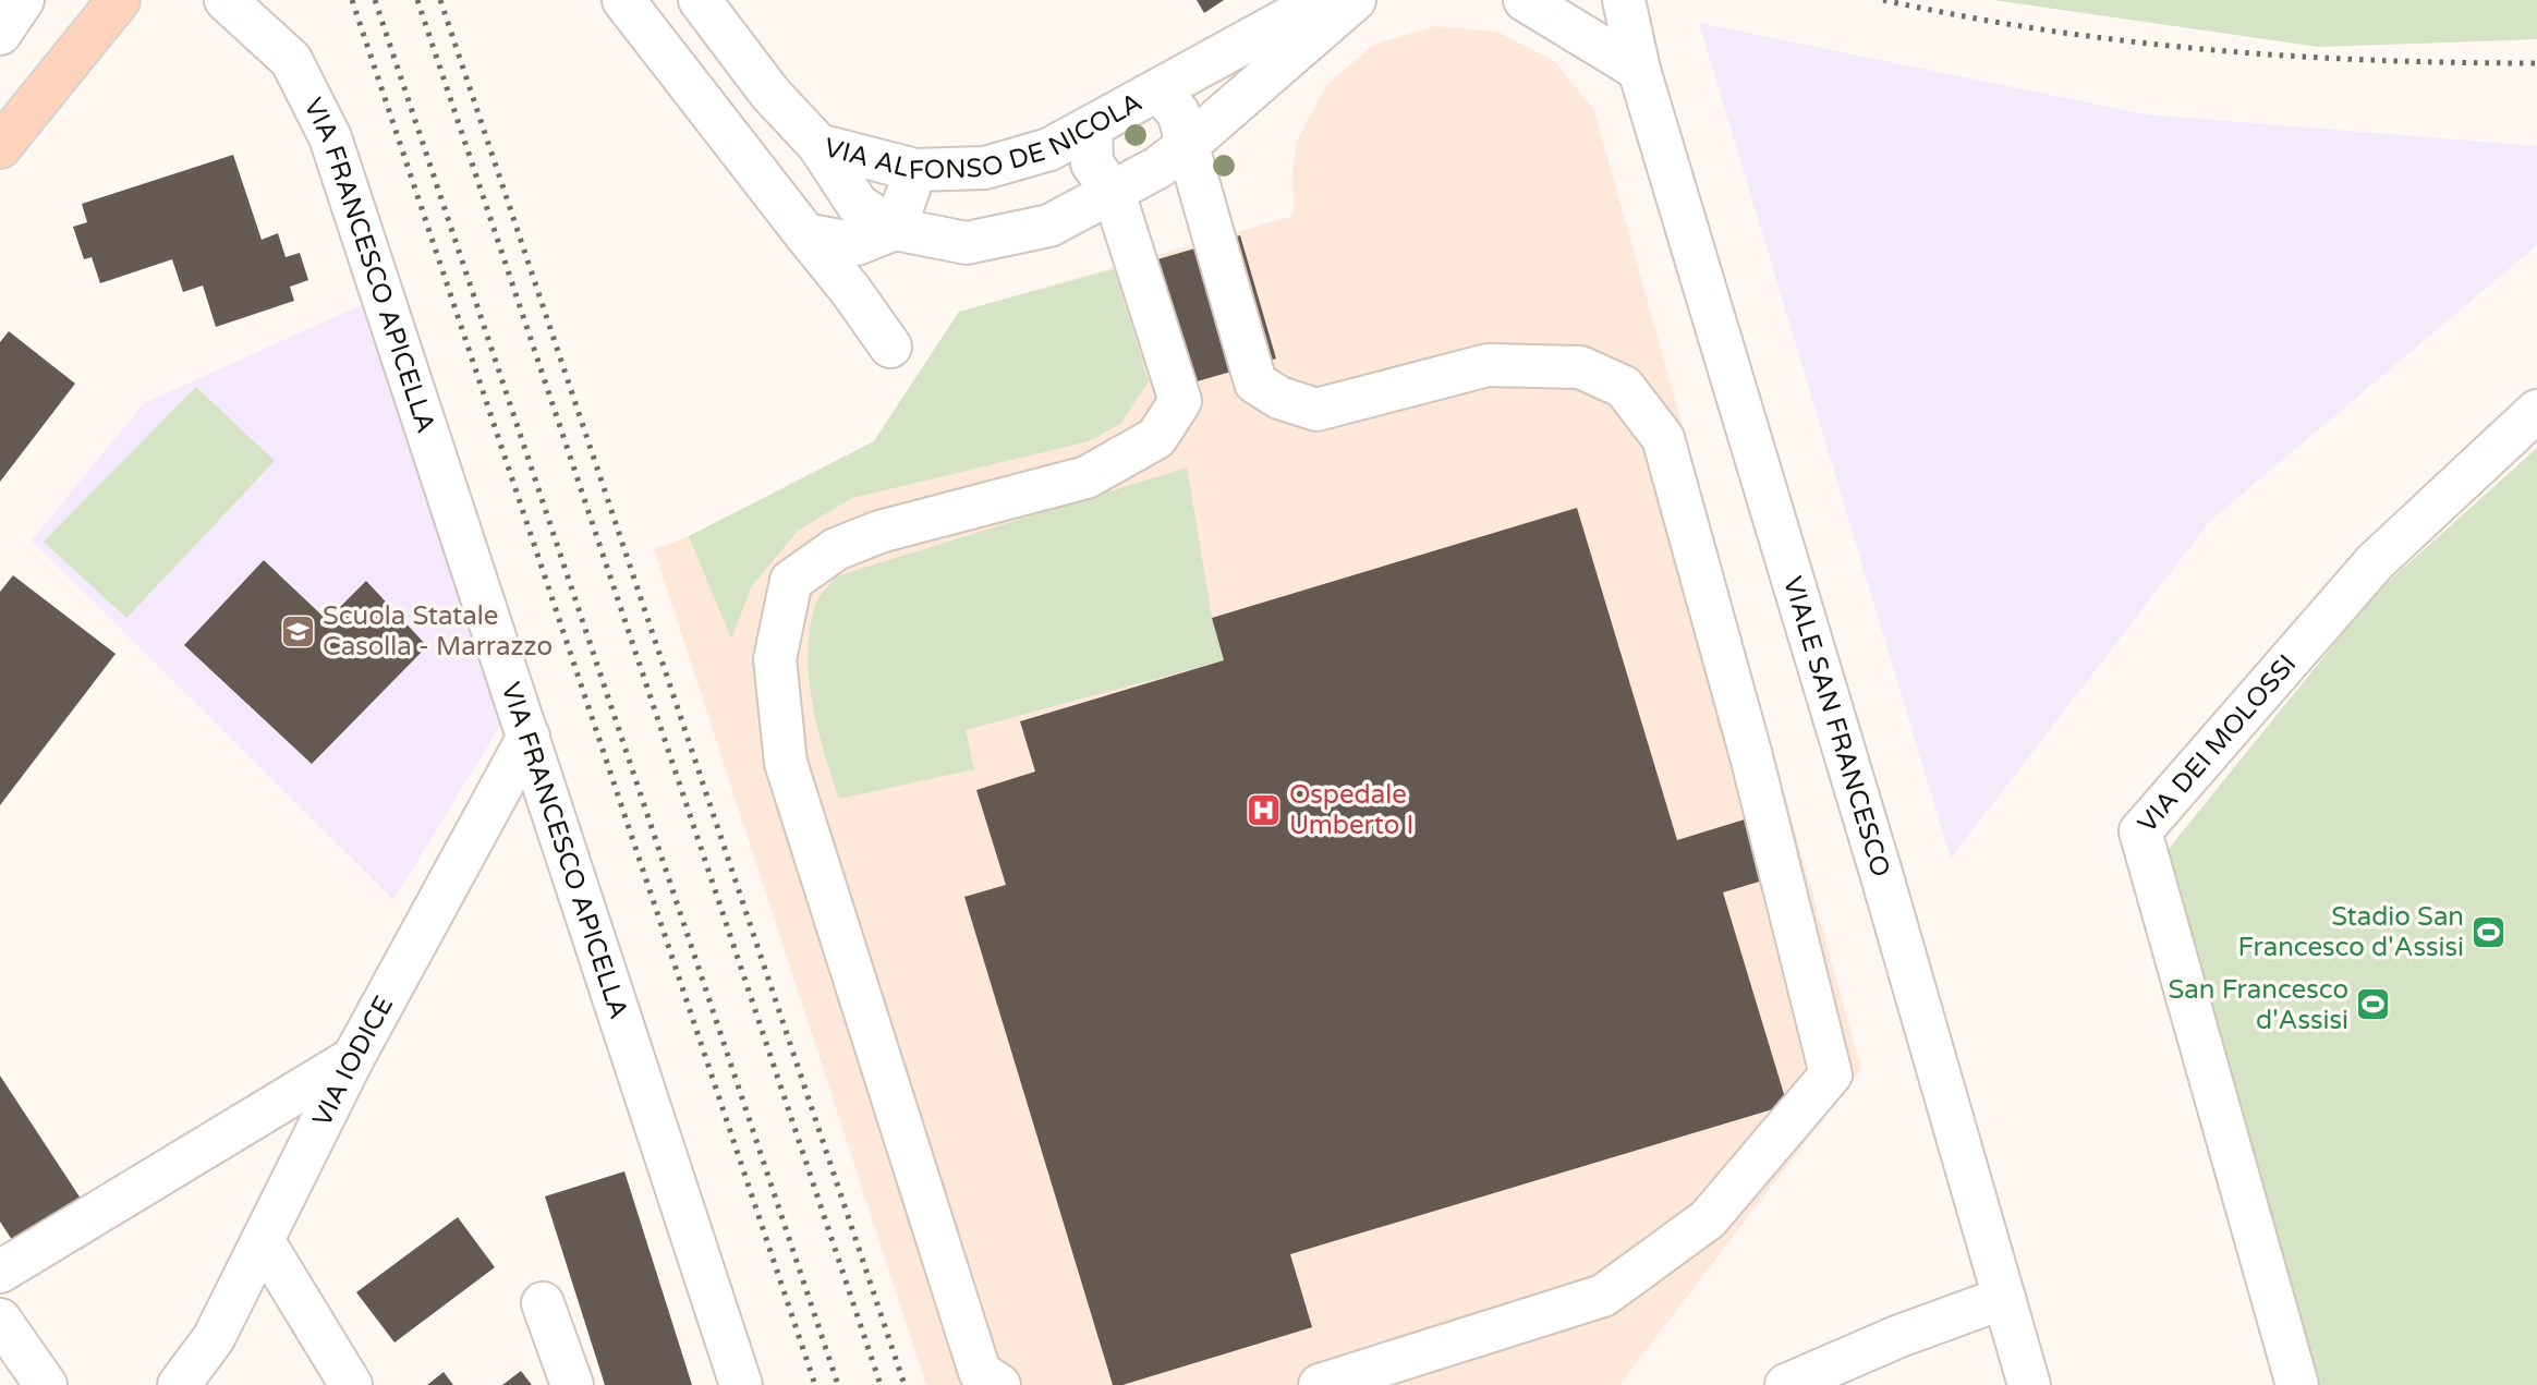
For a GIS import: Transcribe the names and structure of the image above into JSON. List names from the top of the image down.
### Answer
{
  "streets": {
    "street": [
      "VIA ALFONSO DE NICOLA",
      "VIA FRANCESCO APICELLA",
      "VIALE SAN FRANCESCO",
      "VIA DEI MOLOSSI",
      "VIA IODICE"
    ]
  },
  "crossings": [
    ["VIA FRANCESCO APICELLA", "VIA IODICE"]
  ],
  "places": {
    "school or university": ["Scuola Statale Casolla - Marrazzo"],
    "hospital": ["Ospedale Umberto I"],
    "sports": ["Stadio San Francesco d'Assisi", "San Francesco d'Assisi"]
  }
}
